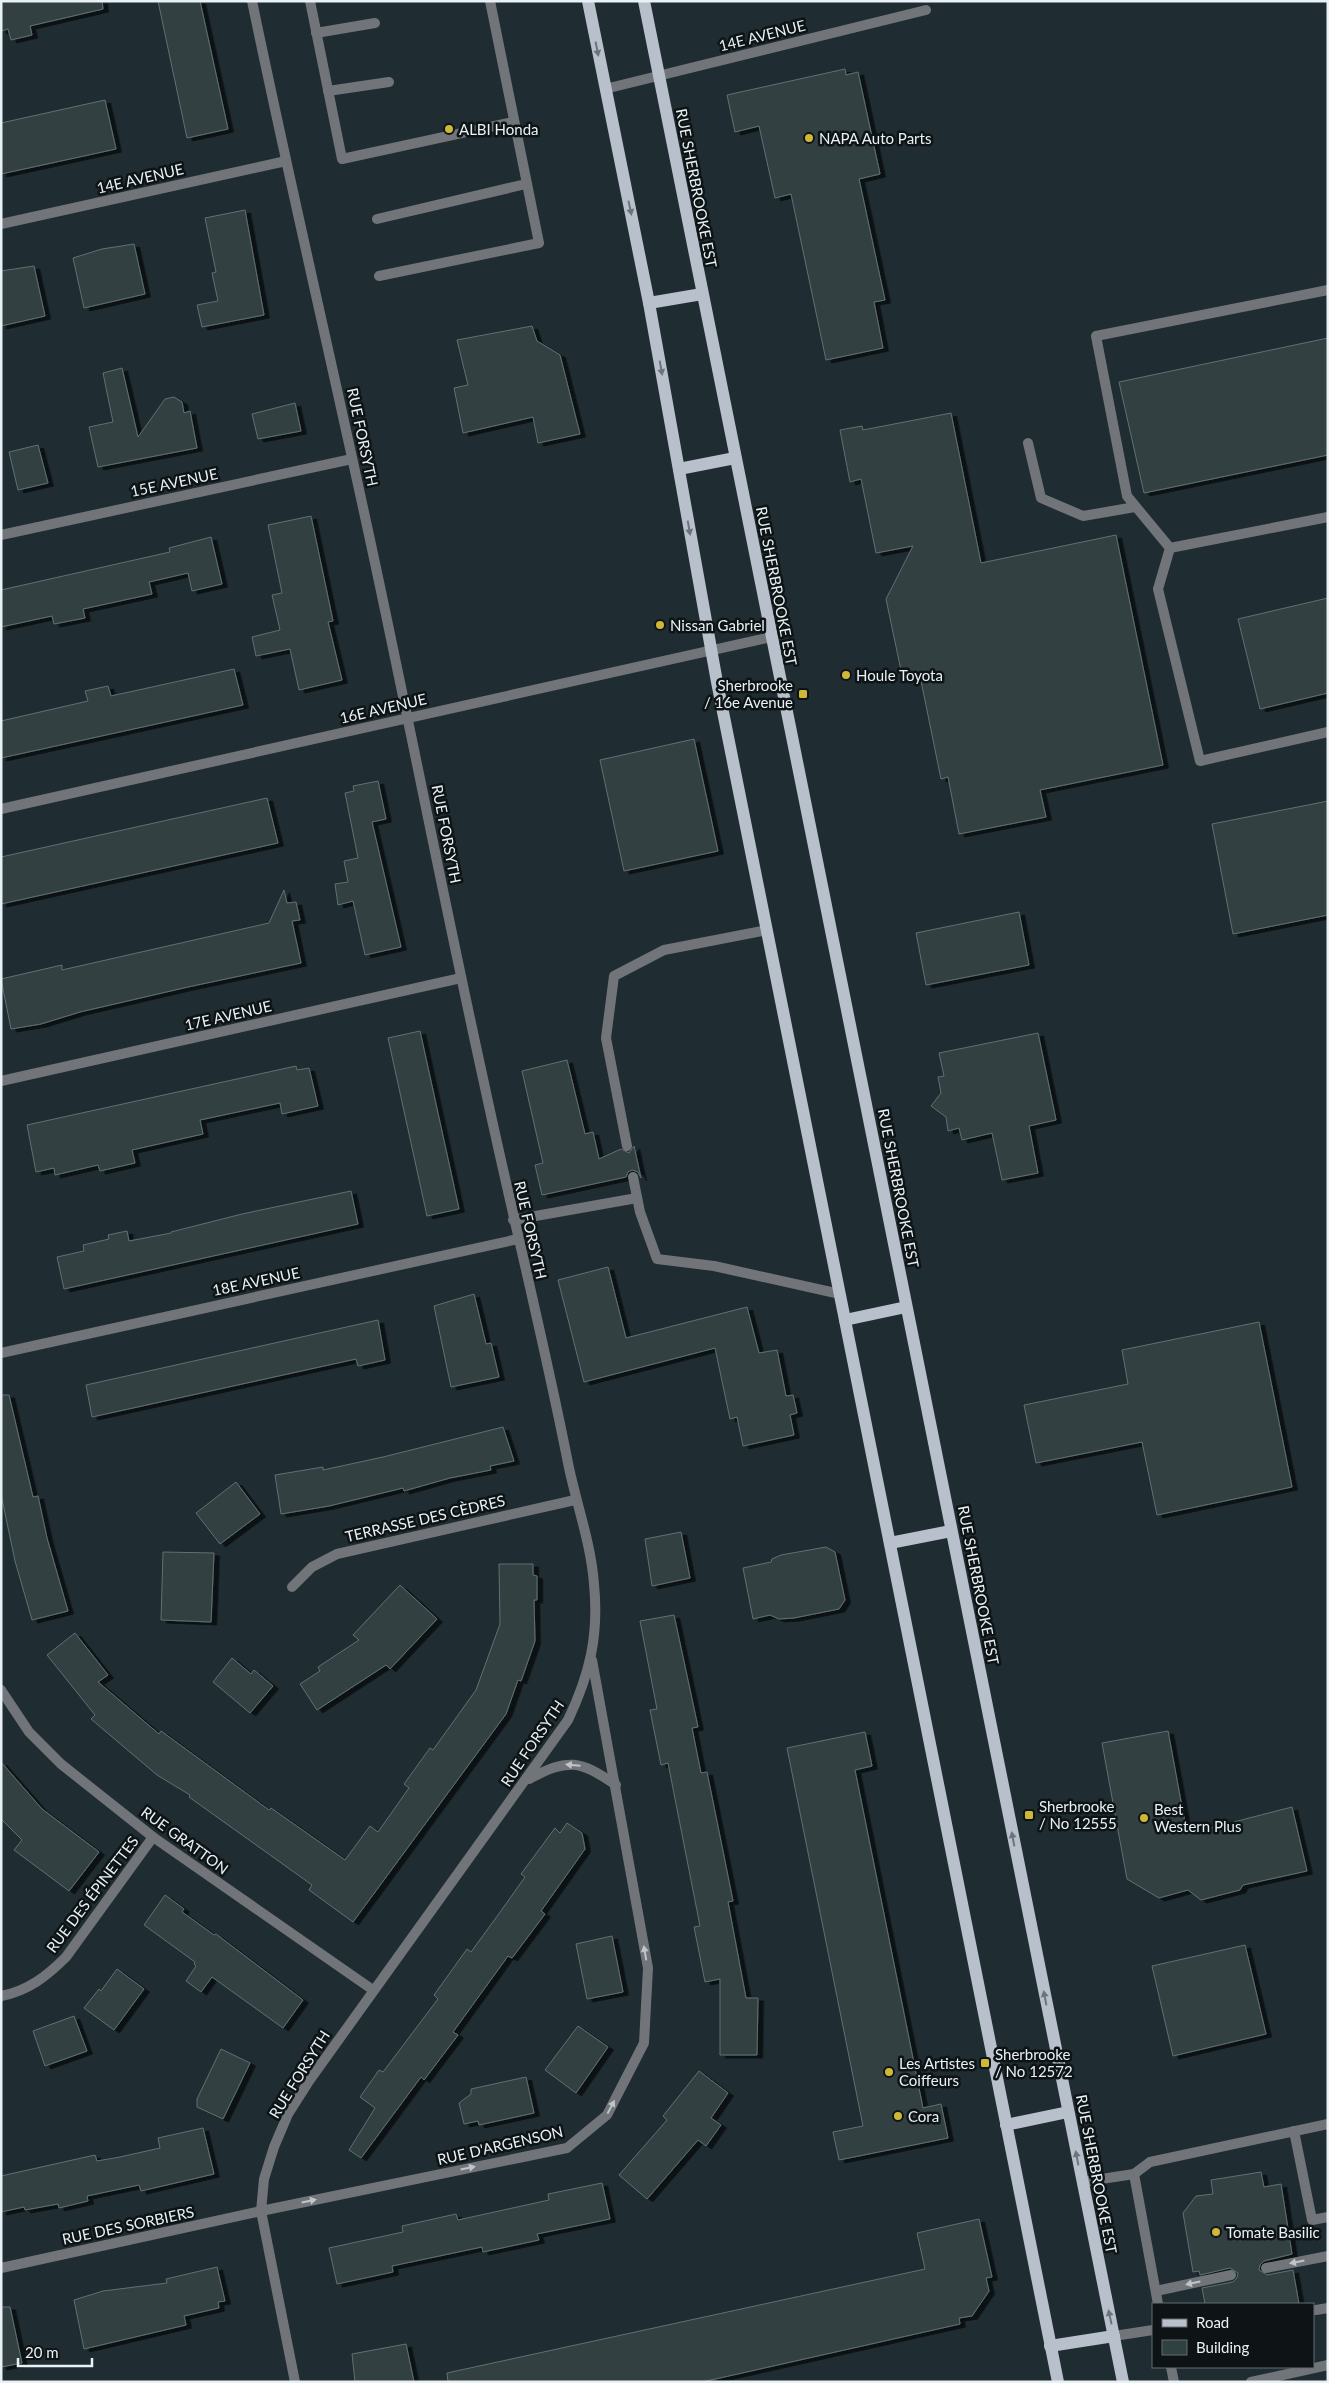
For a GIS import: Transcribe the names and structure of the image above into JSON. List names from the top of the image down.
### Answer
{
  "streets": {
    "main road": ["RUE SHERBROOKE EST"],
    "street": [
      "14E AVENUE",
      "RUE FORSYTH",
      "15E AVENUE",
      "16E AVENUE",
      "17E AVENUE",
      "18E AVENUE",
      "TERRASSE DES CÈDRES",
      "RUE GRATTON",
      "RUE DES ÉPINETTES",
      "RUE D'ARGENSON",
      "RUE DES SORBIERS"
    ]
  },
  "crossings": [
    ["14E AVENUE", "RUE SHERBROOKE EST"],
    ["14E AVENUE", "RUE FORSYTH"],
    ["RUE SHERBROOKE EST", "16E AVENUE"],
    ["RUE FORSYTH", "15E AVENUE"],
    ["RUE FORSYTH", "16E AVENUE"],
    ["RUE FORSYTH", "17E AVENUE"],
    ["RUE FORSYTH", "18E AVENUE"],
    ["RUE FORSYTH", "TERRASSE DES CÈDRES"],
    ["RUE FORSYTH", "RUE GRATTON"],
    ["RUE FORSYTH", "RUE D'ARGENSON"],
    ["RUE FORSYTH", "RUE DES SORBIERS"],
    ["RUE GRATTON", "RUE DES ÉPINETTES"],
    ["RUE D'ARGENSON", "RUE DES SORBIERS"]
  ],
  "places": {
    "other": [
      "ALBI Honda",
      "NAPA Auto Parts",
      "Nissan Gabriel",
      "Houle Toyota",
      "Best Western Plus",
      "Les Artistes Coiffeurs",
      "Cora",
      "Tomate Basilic"
    ],
    "transit": ["Sherbrooke / 16e Avenue", "Sherbrooke / No 12555", "Sherbrooke / No 12572"]
  },
  "legend": ["Road", "Building"],
  "scale_bar": "20 m"
}
